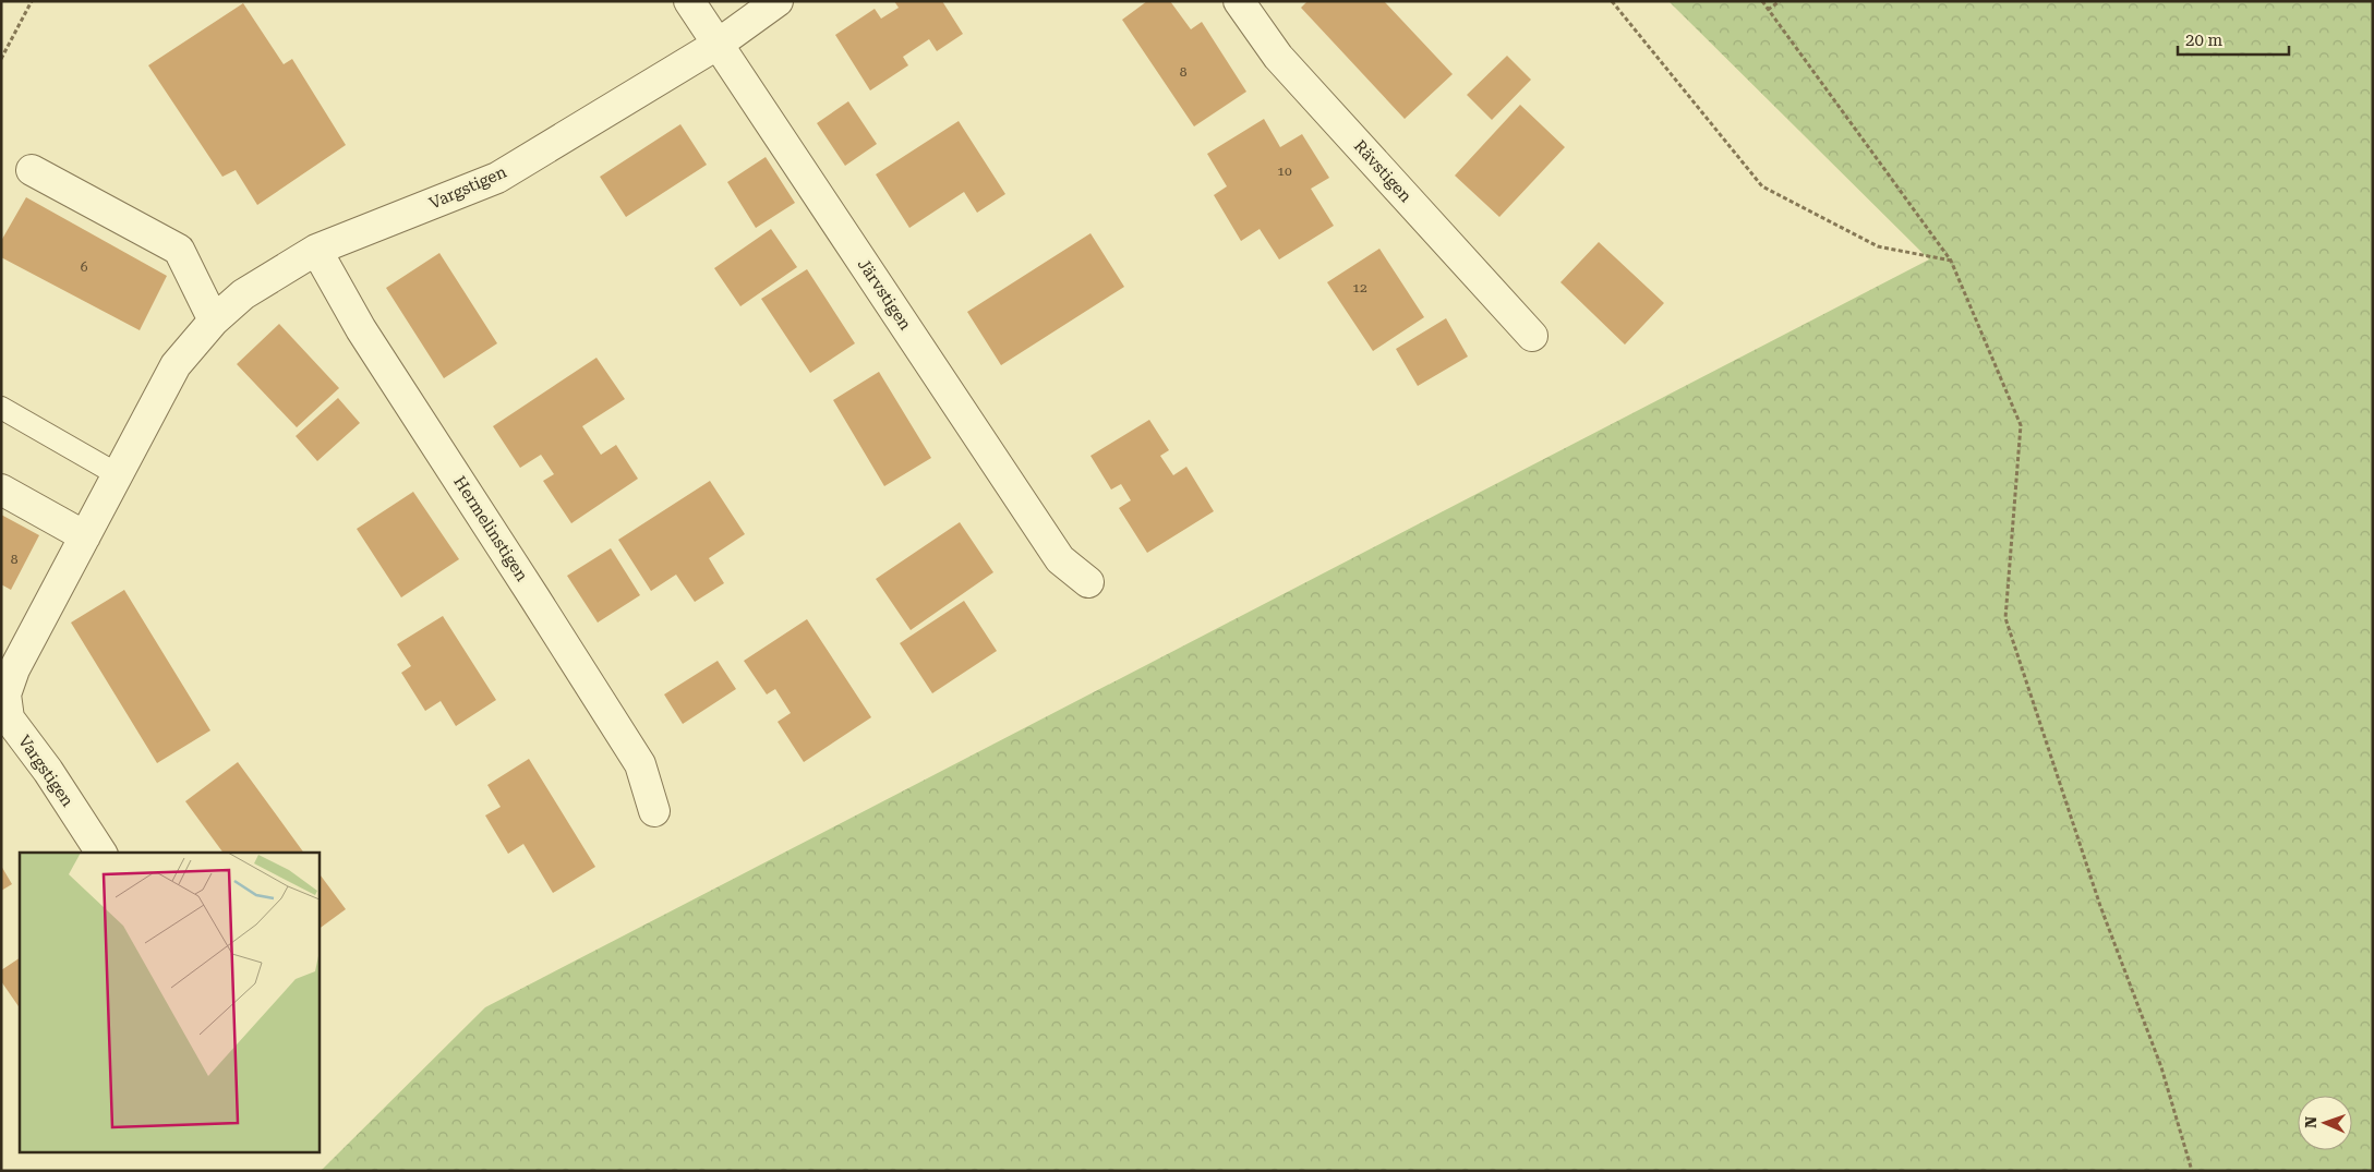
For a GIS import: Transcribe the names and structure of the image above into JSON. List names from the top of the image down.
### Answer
{
  "streets": {
    "street": [
      "Rävstigen",
      "Vargstigen",
      "Järvstigen",
      "Hermelinstigen"
    ]
  },
  "crossings": [
    ["Vargstigen", "Järvstigen"],
    ["Vargstigen", "Hermelinstigen"]
  ],
  "house_numbers": [
    "8",
    "10",
    "6",
    "12",
    "8"
  ],
  "scale_bar": "20 m",
  "north": "left"
}
